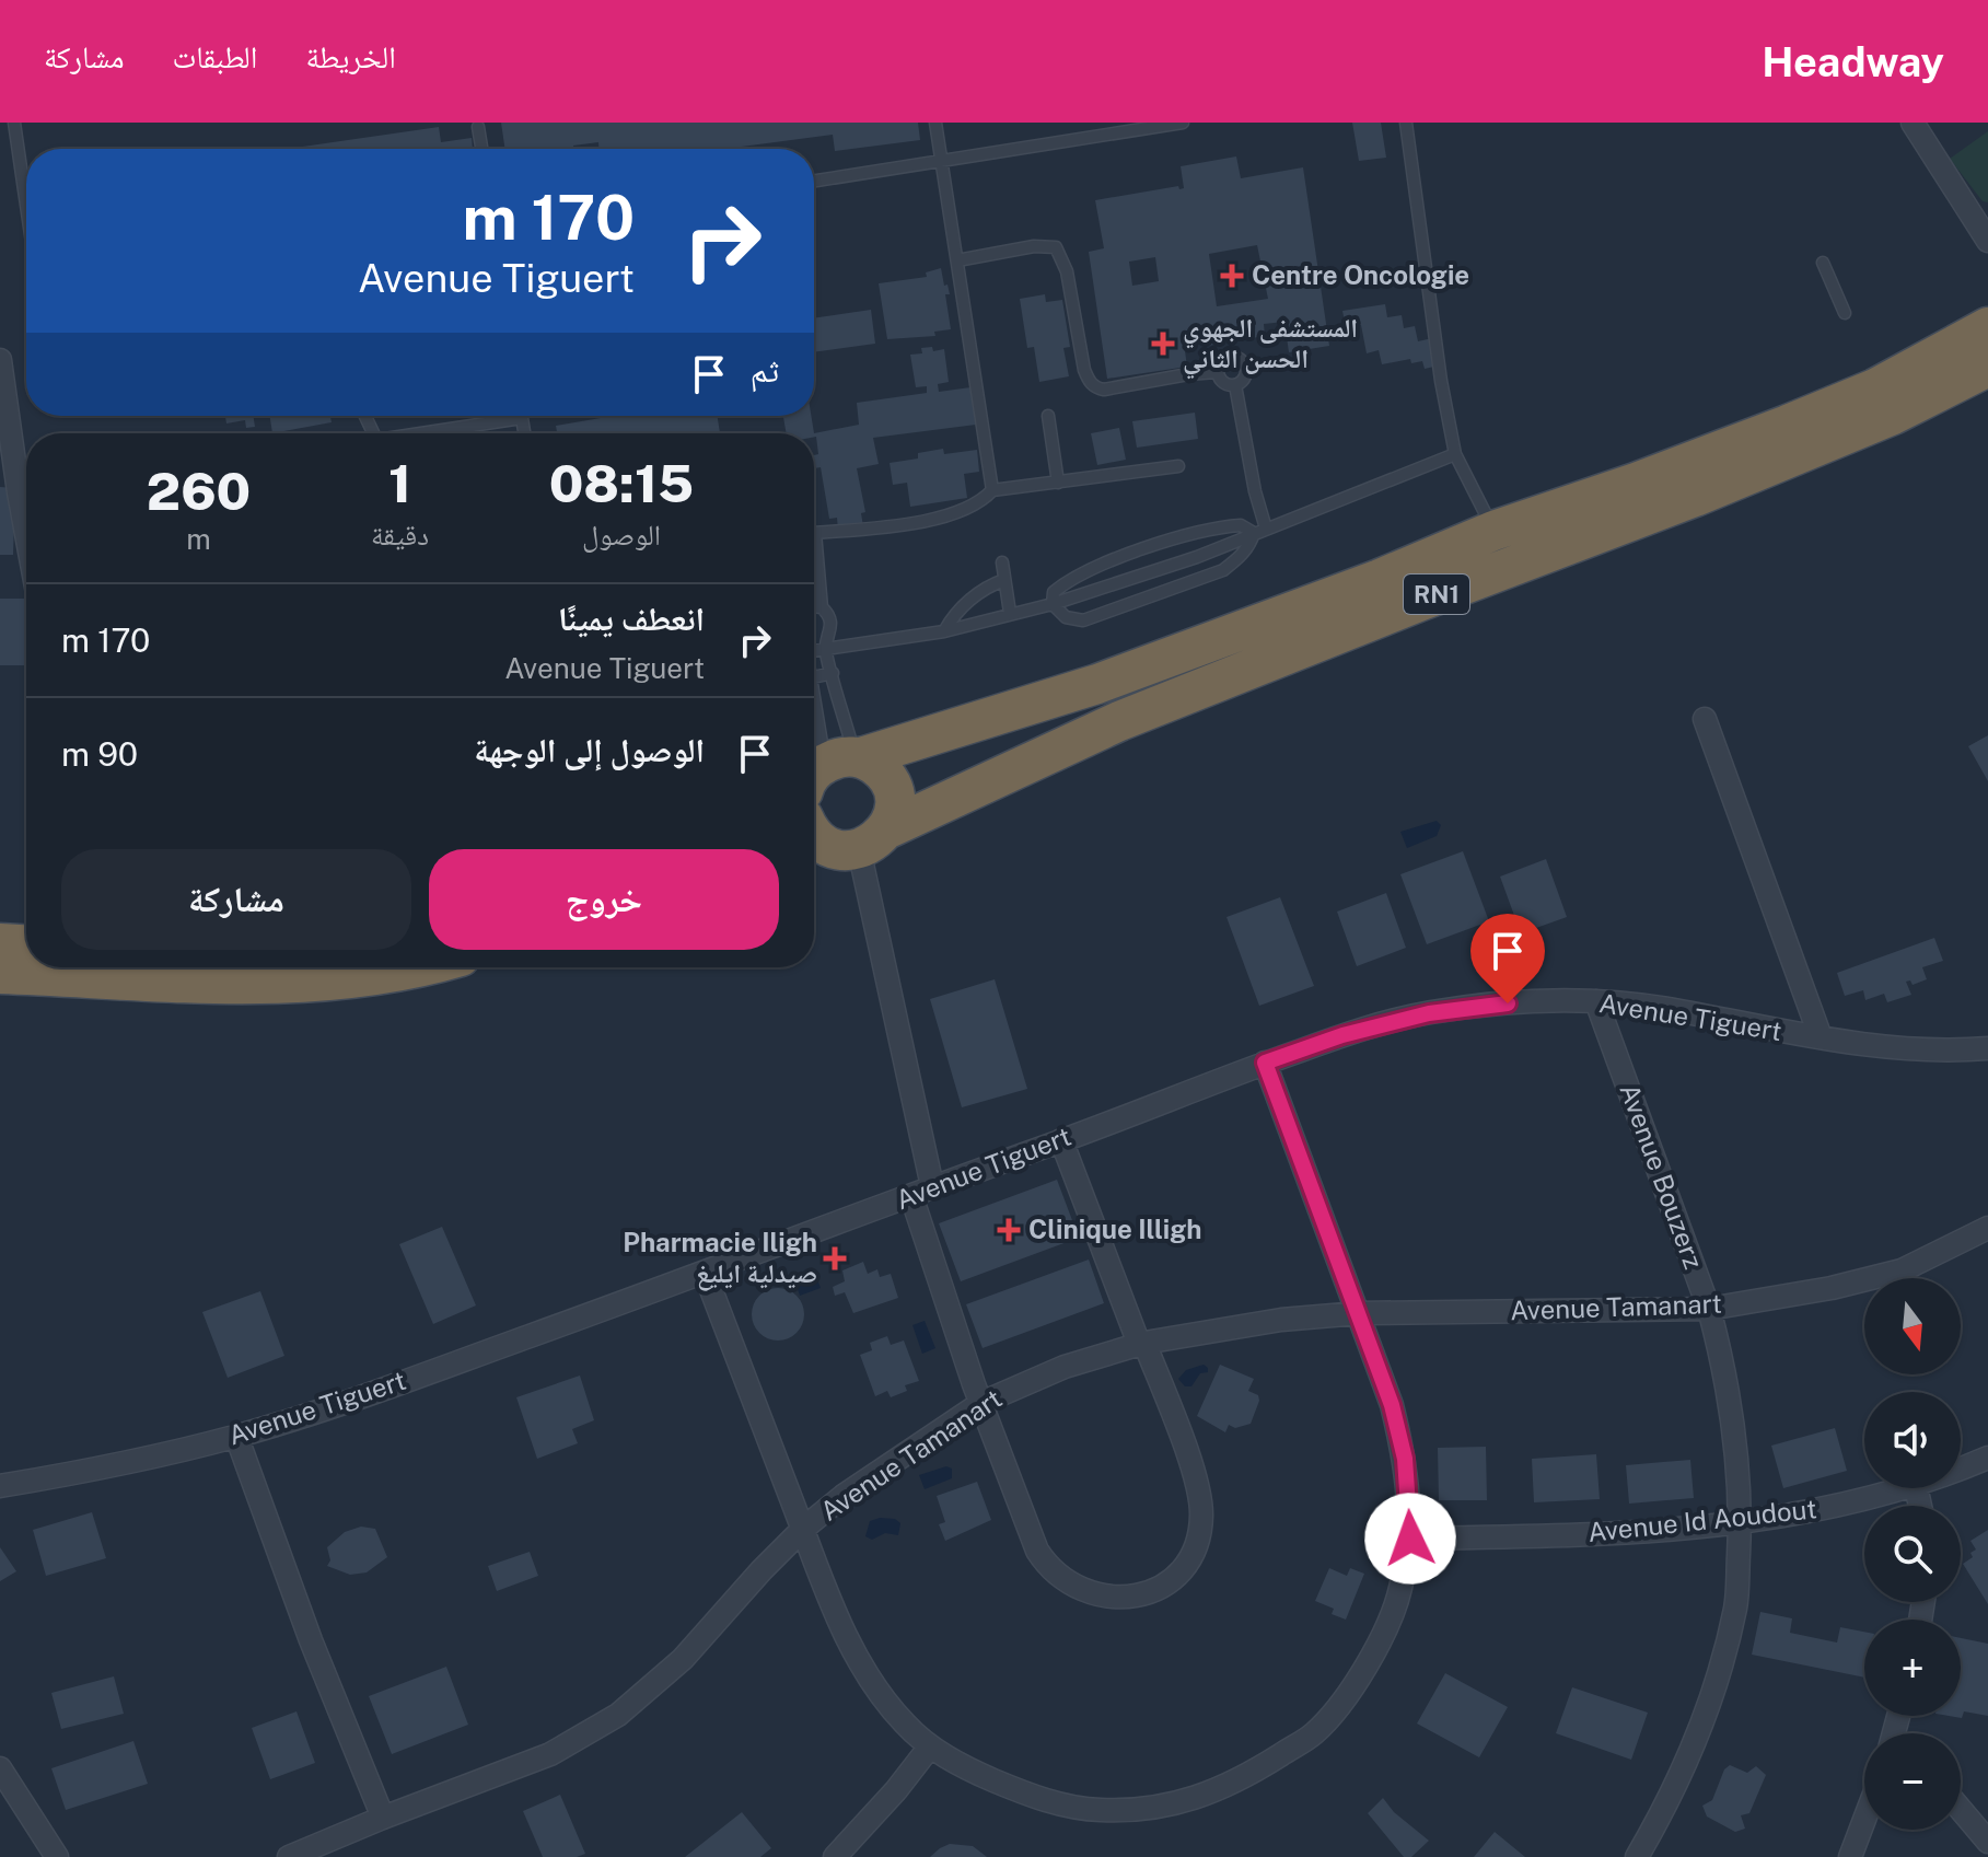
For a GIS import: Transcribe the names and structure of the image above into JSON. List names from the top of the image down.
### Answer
{
  "streets": {
    "highway": ["RN1"],
    "street": [
      "Avenue Tiguert",
      "Avenue Bouzerz",
      "Avenue Tamanart",
      "Avenue Id Aoudout"
    ]
  },
  "crossings": [
    ["Avenue Tiguert", "Avenue Bouzerz"],
    ["Avenue Bouzerz", "Avenue Tamanart"],
    ["Avenue Bouzerz", "Avenue Id Aoudout"]
  ],
  "places": {
    "health": [
      "Centre Oncologie",
      "المستشفى الجهوي الحسن الثاني",
      "Clinique Illigh",
      "Pharmacie Iligh صيدلية ايليغ"
    ]
  },
  "north": "bottom",
  "page": {
    "header": "Headway",
    "nav": ["الخريطة", "الطبقات", "مشاركة"],
    "turn": ["170 m", "Avenue Tiguert"],
    "then": "ثم",
    "eta": [
      "08:15",
      "الوصول",
      "1",
      "دقيقة",
      "260",
      "m"
    ],
    "list": [
      {
        "name": "انعطف يمينًا",
        "note": "Avenue Tiguert",
        "value": "170 m"
      },
      {
        "name": "الوصول إلى الوجهة",
        "value": "90 m"
      }
    ],
    "buttons": ["خروج", "مشاركة"],
    "map_buttons": ["+", "−"]
  }
}
